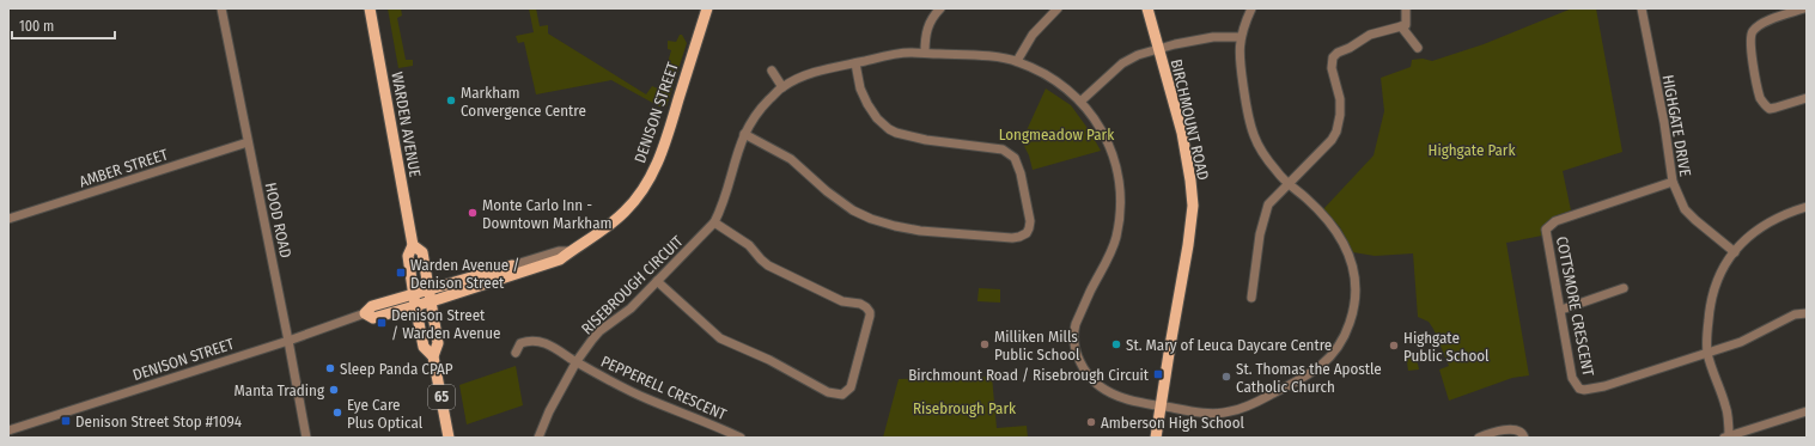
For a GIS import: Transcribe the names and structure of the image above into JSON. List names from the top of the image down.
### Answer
{
  "streets": {
    "main road": [
      "DENISON STREET",
      "BIRCHMOUNT ROAD",
      "WARDEN AVENUE",
      "65"
    ],
    "street": [
      "HIGHGATE DRIVE",
      "AMBER STREET",
      "HOOD ROAD",
      "RISEBROUGH CIRCUIT",
      "COTTSMORE CRESCENT",
      "PEPPERELL CRESCENT"
    ]
  },
  "crossings": [
    ["DENISON STREET", "WARDEN AVENUE"],
    ["DENISON STREET", "HOOD ROAD"],
    ["BIRCHMOUNT ROAD", "RISEBROUGH CIRCUIT"],
    ["HIGHGATE DRIVE", "COTTSMORE CRESCENT"],
    ["AMBER STREET", "HOOD ROAD"],
    ["RISEBROUGH CIRCUIT", "PEPPERELL CRESCENT"]
  ],
  "parks": ["Longmeadow Park", "Highgate Park", "Risebrough Park"],
  "places": {
    "other": [
      "Markham Convergence Centre",
      "Monte Carlo Inn - Downtown Markham",
      "Milliken Mills Public School",
      "St. Mary of Leuca Daycare Centre",
      "Highgate Public School",
      "Sleep Panda CPAP",
      "St. Thomas the Apostle Catholic Church",
      "Manta Trading",
      "Eye Care Plus Optical",
      "Amberson High School"
    ],
    "transit": [
      "Warden Avenue / Denison Street",
      "Denison Street / Warden Avenue",
      "Birchmount Road / Risebrough Circuit",
      "Denison Street Stop #1094"
    ]
  },
  "scale_bar": "100 m"
}
